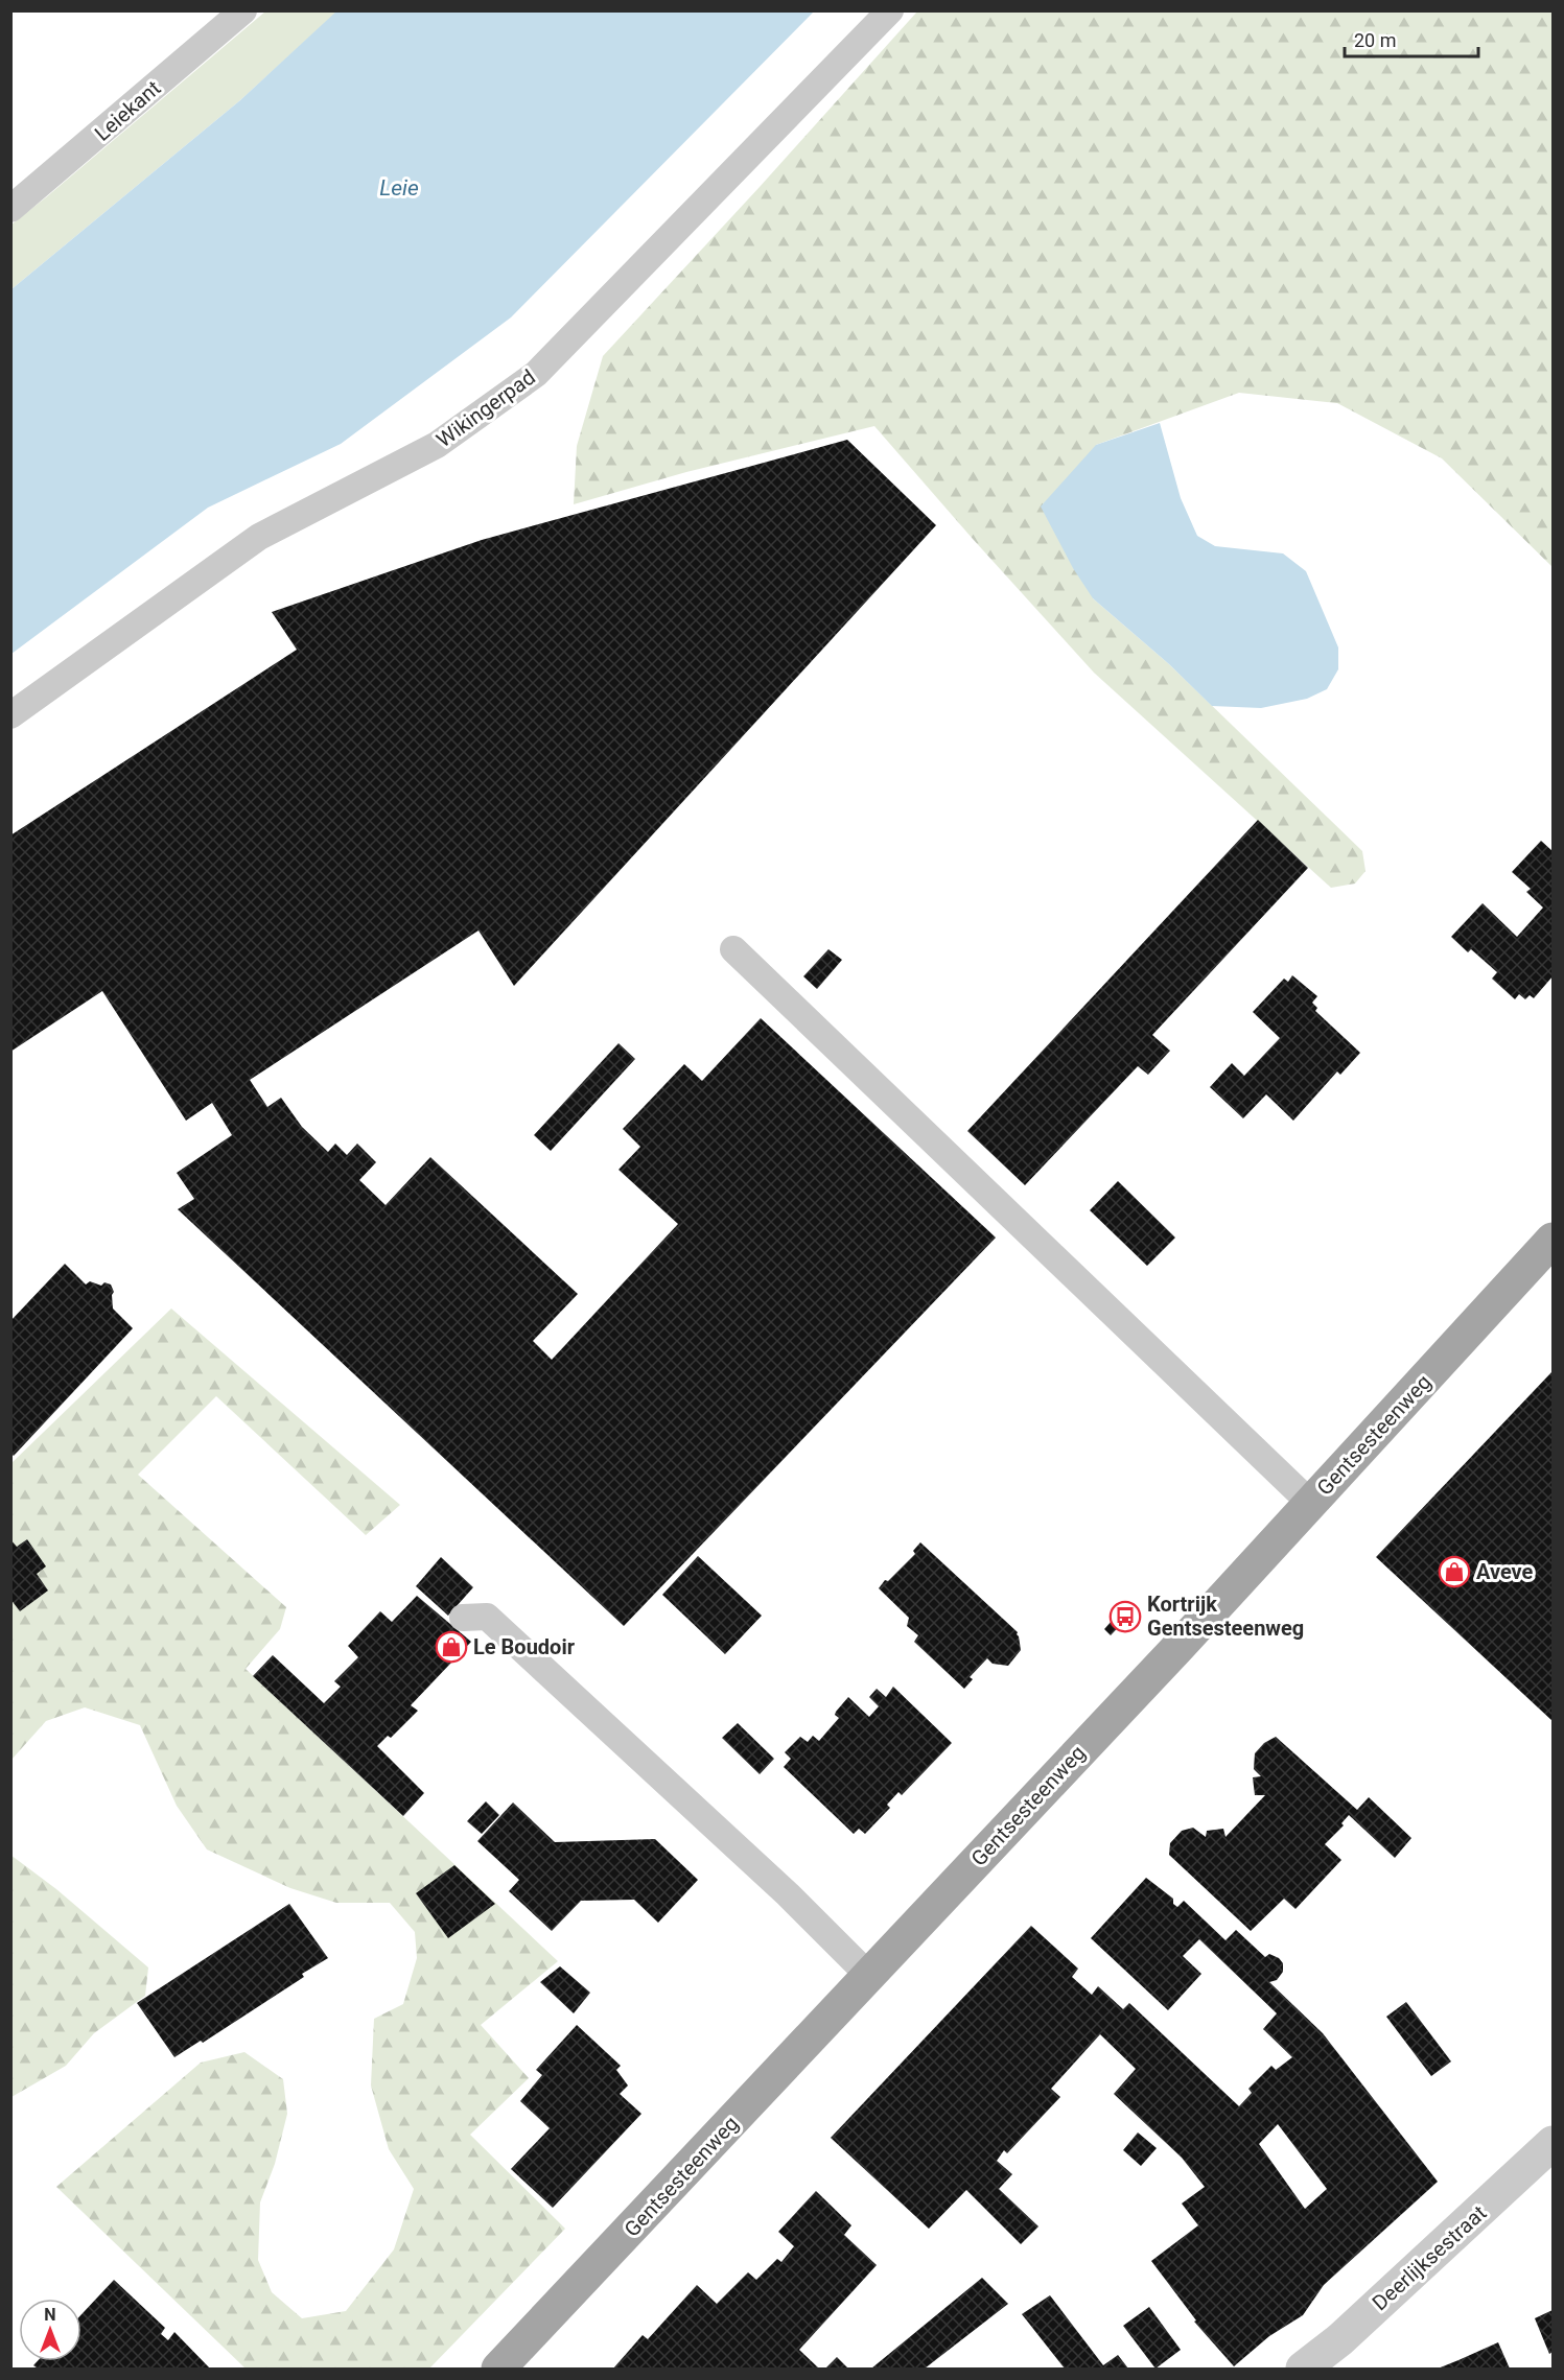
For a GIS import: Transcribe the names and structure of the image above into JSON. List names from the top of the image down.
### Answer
{
  "streets": {
    "main road": ["Gentsesteenweg"],
    "street": ["Deerlijksestraat"],
    "lane": ["Leiekant", "Wikingerpad"]
  },
  "water": ["Leie"],
  "places": {
    "shop": ["Aveve", "Le Boudoir"],
    "bus stop": ["Kortrijk Gentsesteenweg"]
  },
  "scale_bar": "20 m",
  "north": "top"
}
